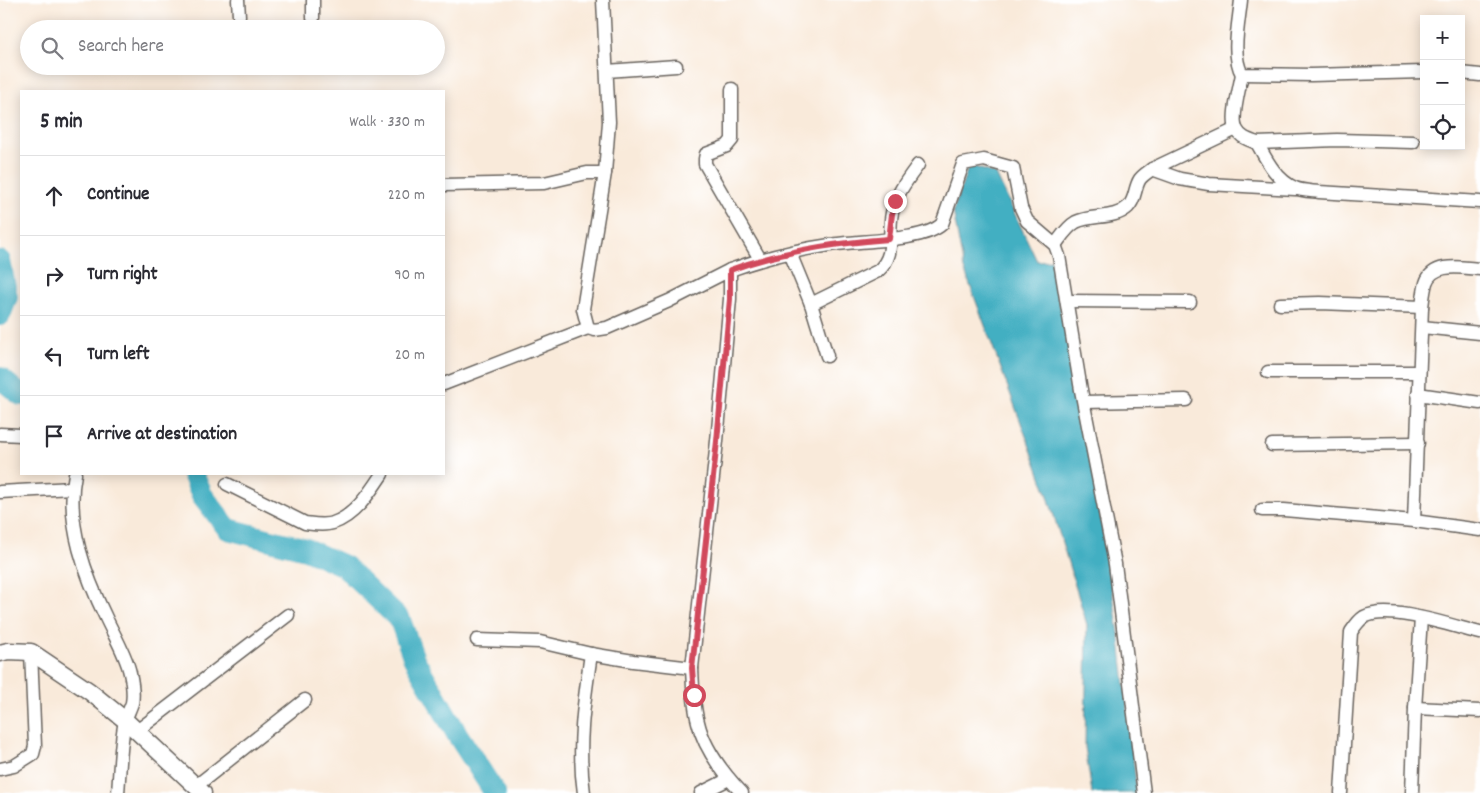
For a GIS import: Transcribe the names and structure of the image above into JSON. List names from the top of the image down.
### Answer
{
  "page": {
    "map_buttons": ["+", "−"],
    "search": "Search here",
    "heading": ["5 min", "Walk · 330 m"],
    "list": [
      ["Continue", "220 m"],
      ["Turn right", "90 m"],
      ["Turn left", "20 m"],
      "Arrive at destination"
    ]
  }
}
